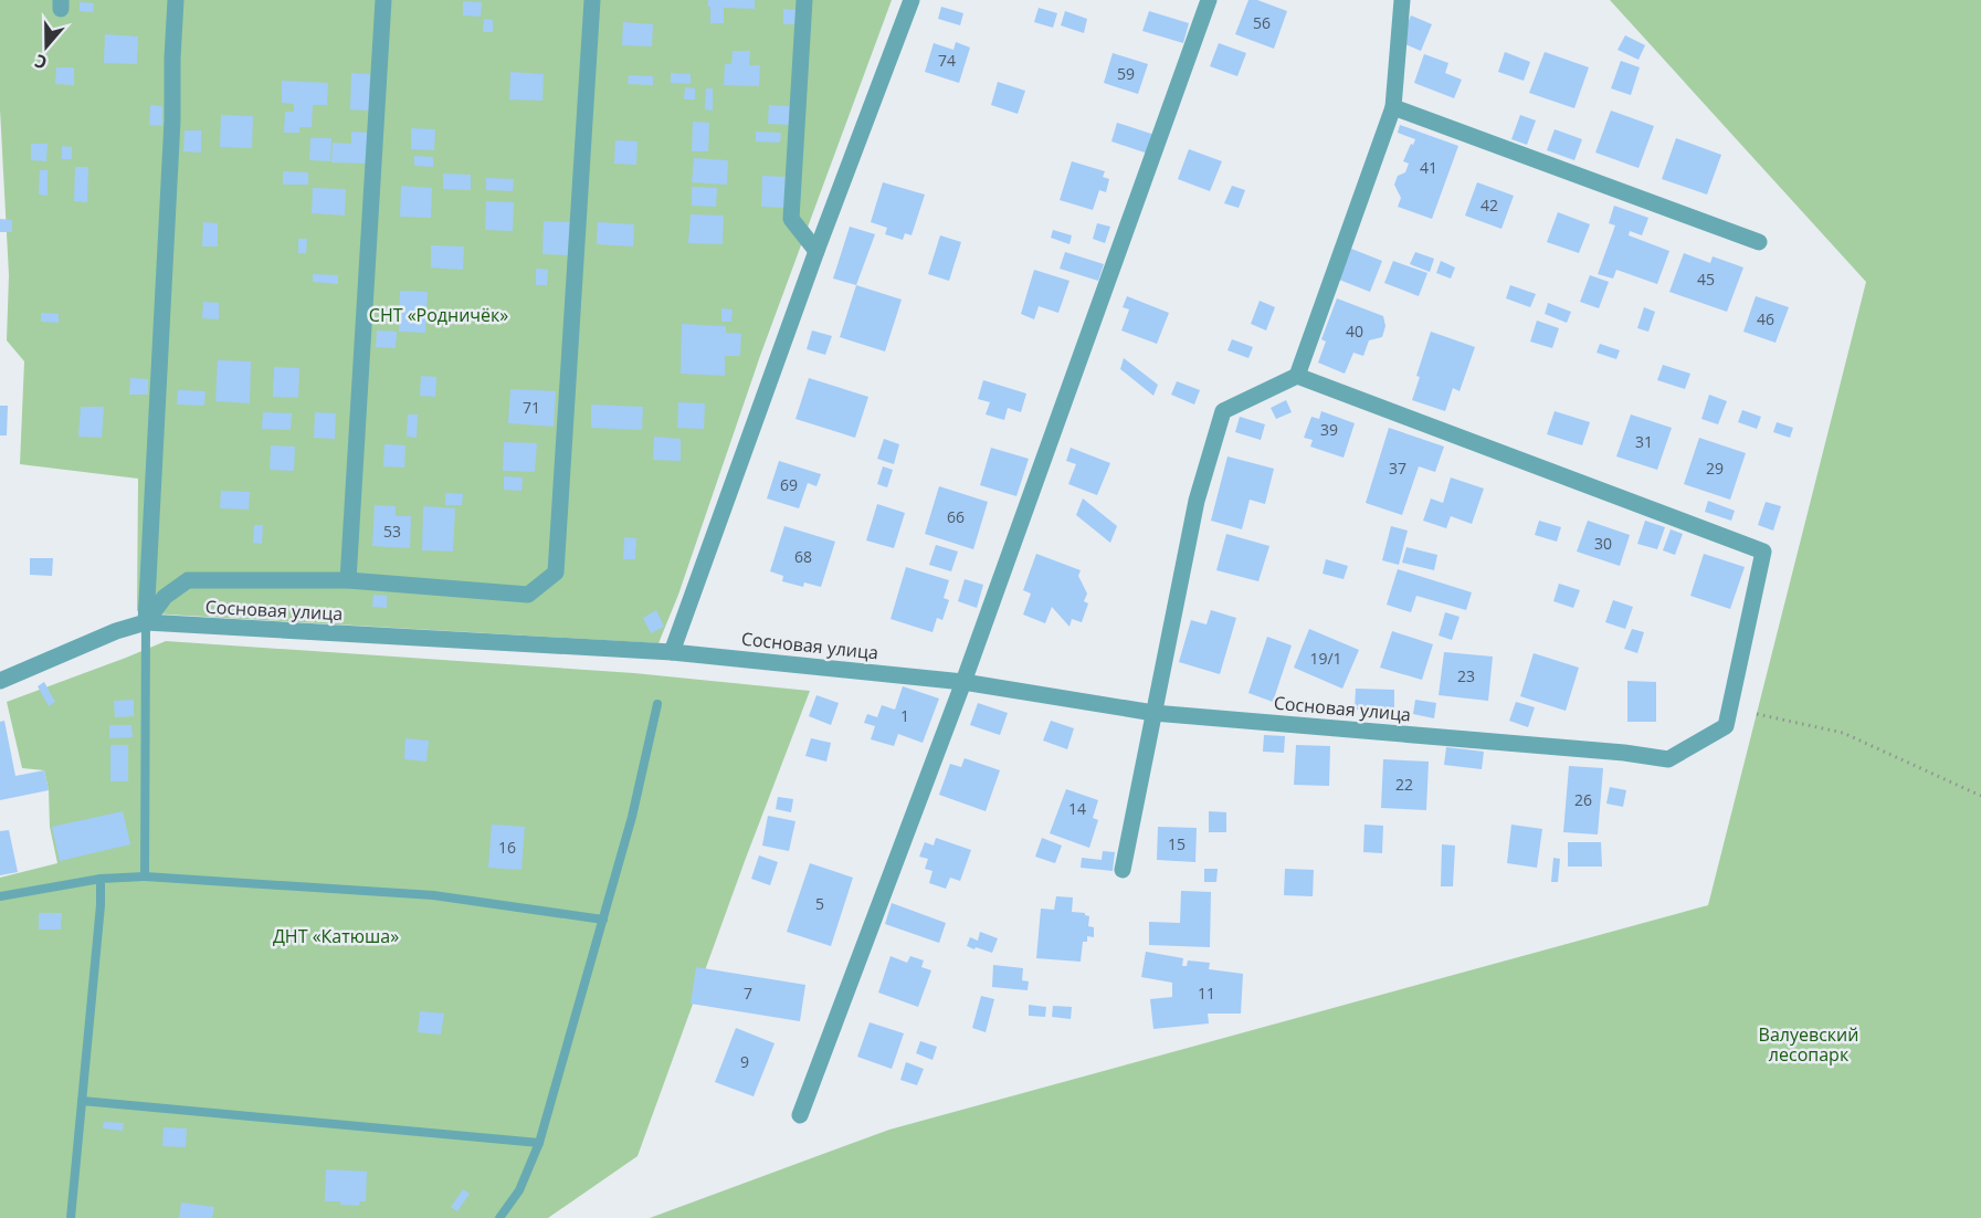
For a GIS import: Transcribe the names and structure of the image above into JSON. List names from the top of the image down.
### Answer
{
  "streets": {
    "street": ["Сосновая улица"]
  },
  "parks": ["СНТ «Родничёк»", "ДНТ «Катюша»", "Валуевский лесопарк"],
  "house_numbers": [
    "56",
    "74",
    "59",
    "41",
    "42",
    "45",
    "46",
    "40",
    "71",
    "39",
    "31",
    "37",
    "29",
    "69",
    "66",
    "53",
    "30",
    "68",
    "19/1",
    "23",
    "1",
    "22",
    "26",
    "14",
    "15",
    "16",
    "5",
    "7",
    "11",
    "9"
  ],
  "north": "bottom"
}
